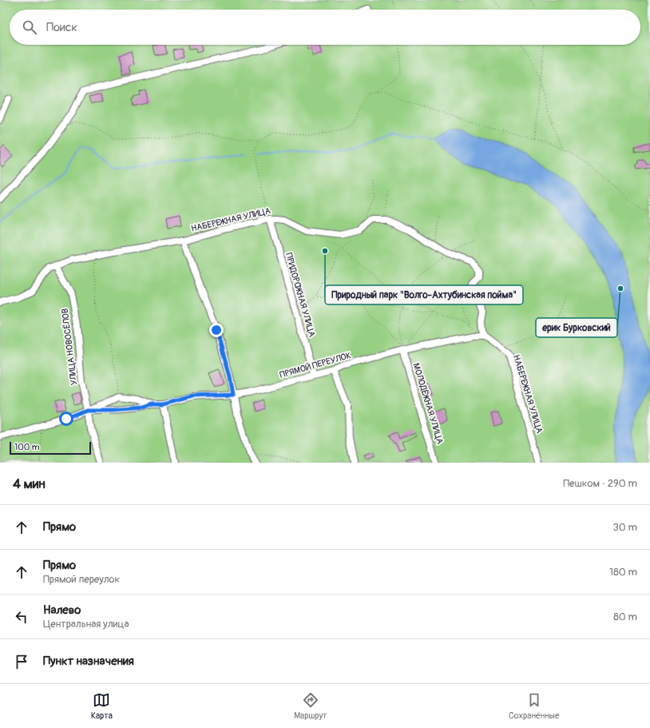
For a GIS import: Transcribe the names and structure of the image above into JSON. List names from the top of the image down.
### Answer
{
  "streets": {
    "street": [
      "НАБЕРЕЖНАЯ УЛИЦА",
      "ПРИДОРОЖНАЯ УЛИЦА",
      "УЛИЦА НОВОСЁЛОВ",
      "ПРЯМОЙ ПЕРЕУЛОК",
      "МОЛОДЁЖНАЯ УЛИЦА"
    ]
  },
  "crossings": [
    ["НАБЕРЕЖНАЯ УЛИЦА", "ПРИДОРОЖНАЯ УЛИЦА"],
    ["НАБЕРЕЖНАЯ УЛИЦА", "УЛИЦА НОВОСЁЛОВ"],
    ["НАБЕРЕЖНАЯ УЛИЦА", "ПРЯМОЙ ПЕРЕУЛОК"],
    ["ПРИДОРОЖНАЯ УЛИЦА", "ПРЯМОЙ ПЕРЕУЛОК"],
    ["УЛИЦА НОВОСЁЛОВ", "ПРЯМОЙ ПЕРЕУЛОК"],
    ["ПРЯМОЙ ПЕРЕУЛОК", "МОЛОДЁЖНАЯ УЛИЦА"]
  ],
  "places": ["Природный парк \"Волго-Ахтубинская пойма\"", "ерик Бурковский"],
  "scale_bar": "100 m",
  "page": {
    "search": "Поиск",
    "scale": "100 m",
    "heading": ["4 мин", "Пешком · 290 m"],
    "list": [
      ["Прямо", "30 m"],
      ["Прямо", "Прямой переулок", "180 m"],
      ["Налево", "Центральная улица", "80 m"],
      "Пункт назначения"
    ],
    "nav": ["Карта", "Маршрут", "Сохранённые"]
  }
}
